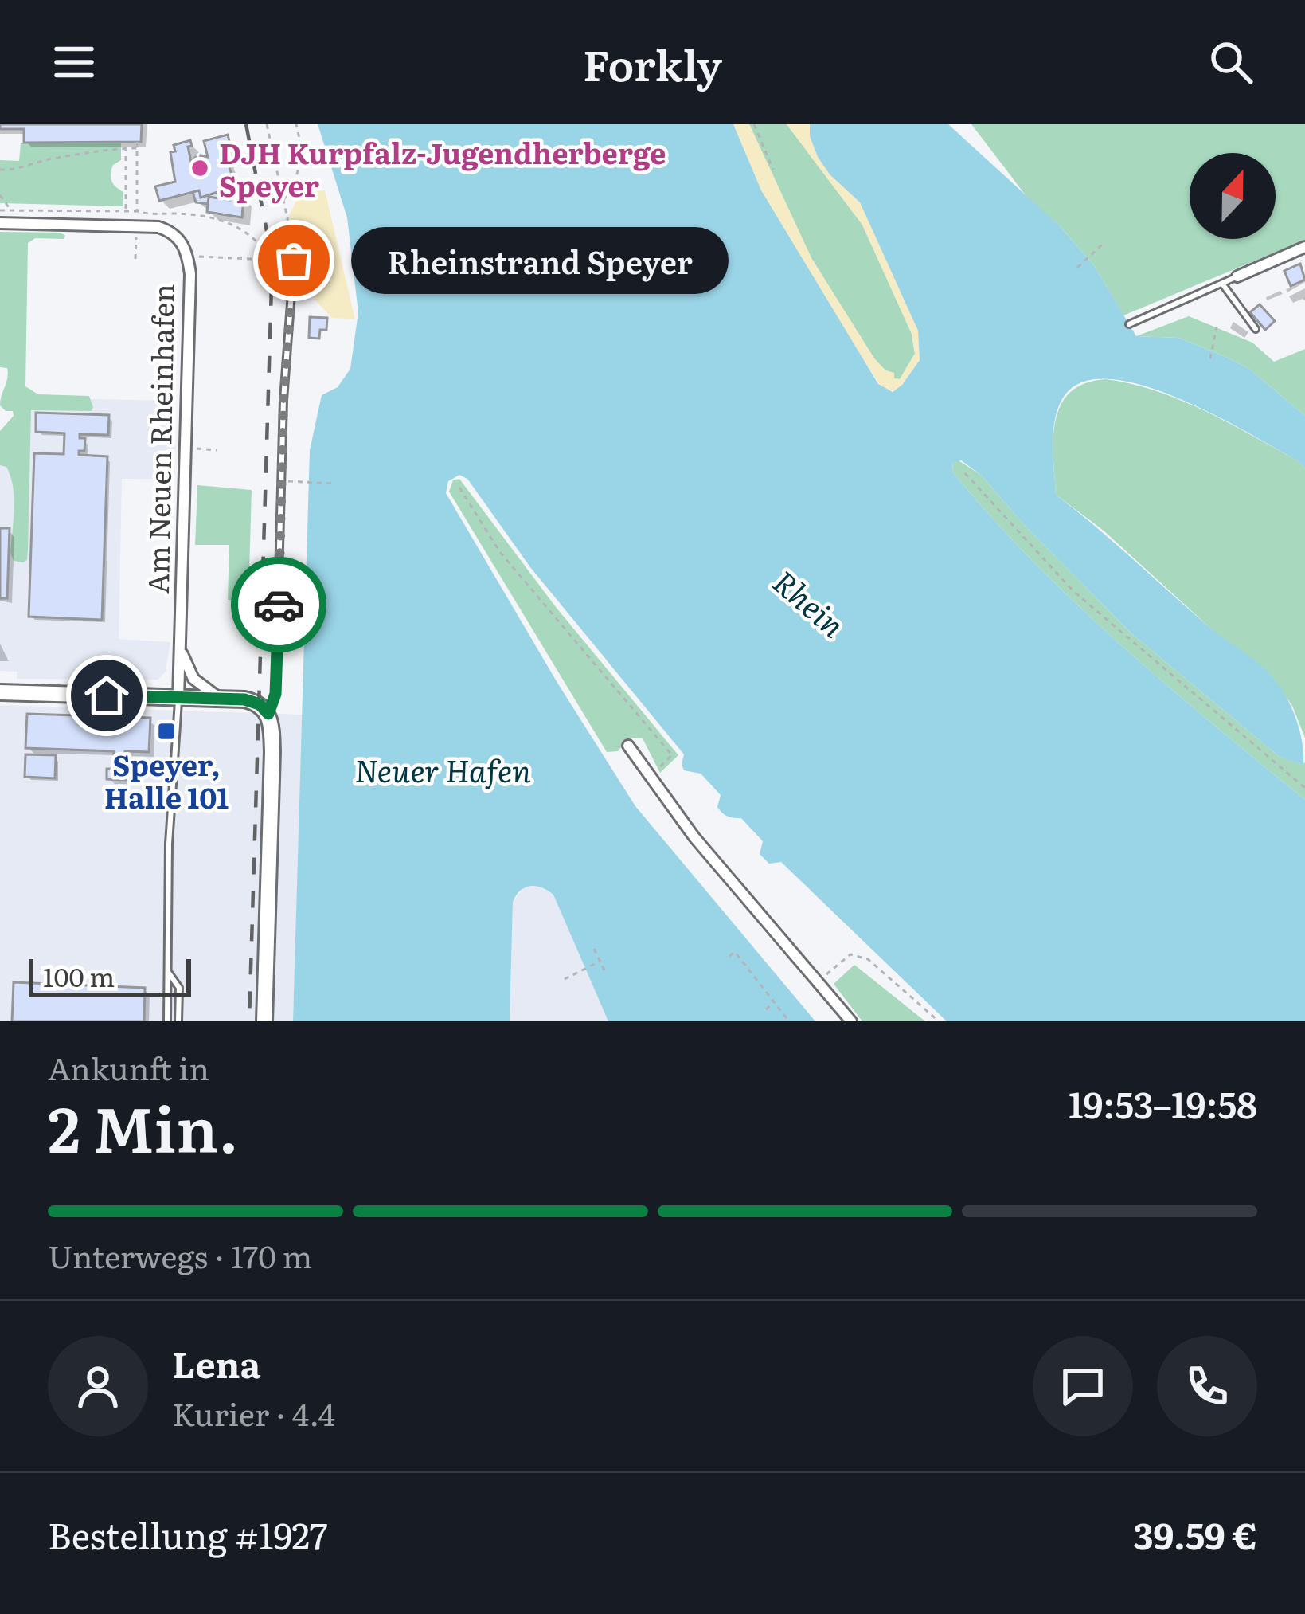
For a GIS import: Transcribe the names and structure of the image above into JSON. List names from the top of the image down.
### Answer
{
  "streets": {
    "street": ["Am Neuen Rheinhafen"]
  },
  "water": ["Rhein", "Neuer Hafen"],
  "places": {
    "other": ["DJH Kurpfalz-Jugendherberge Speyer", "Rheinstrand Speyer"],
    "transit": ["Speyer, Halle 101"]
  },
  "scale_bar": "100 m",
  "north": "top",
  "page": {
    "header": "Forkly",
    "bubble": "Rheinstrand Speyer",
    "scale": "100 m",
    "heading": ["2 Min.", "Ankunft in", "19:53–19:58"],
    "panel": [
      "Lena",
      "Kurier · 4.4",
      "Bestellung #1927",
      "39.59 €"
    ],
    "bar": "Unterwegs · 170 m"
  }
}
